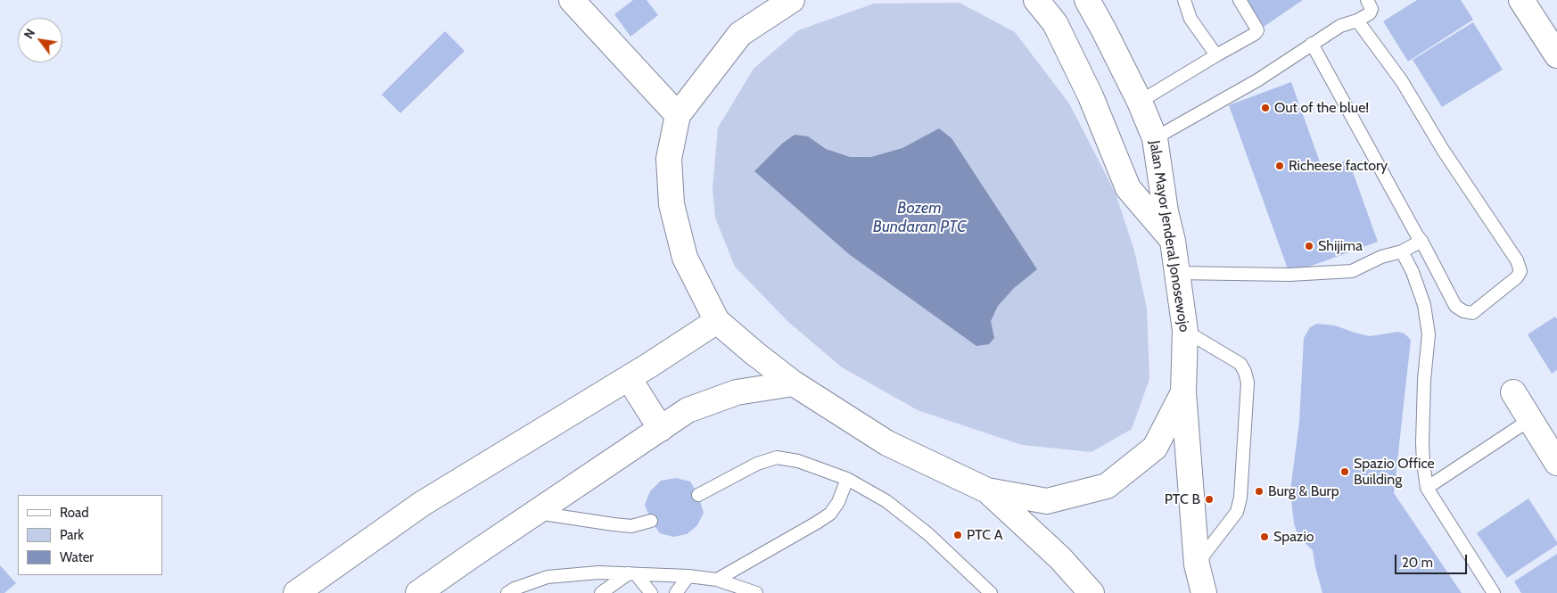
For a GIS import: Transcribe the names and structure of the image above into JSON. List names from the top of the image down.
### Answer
{
  "streets": {
    "main road": ["Jalan Mayor Jenderal Jonosewojo"]
  },
  "water": ["Bozem Bundaran PTC"],
  "places": [
    "Out of the blue!",
    "Richeese factory",
    "Shijima",
    "Spazio Office Building",
    "Burg & Burp",
    "PTC B",
    "PTC A",
    "Spazio"
  ],
  "legend": ["Road", "Park", "Water"],
  "scale_bar": "20 m",
  "north": "top left"
}
